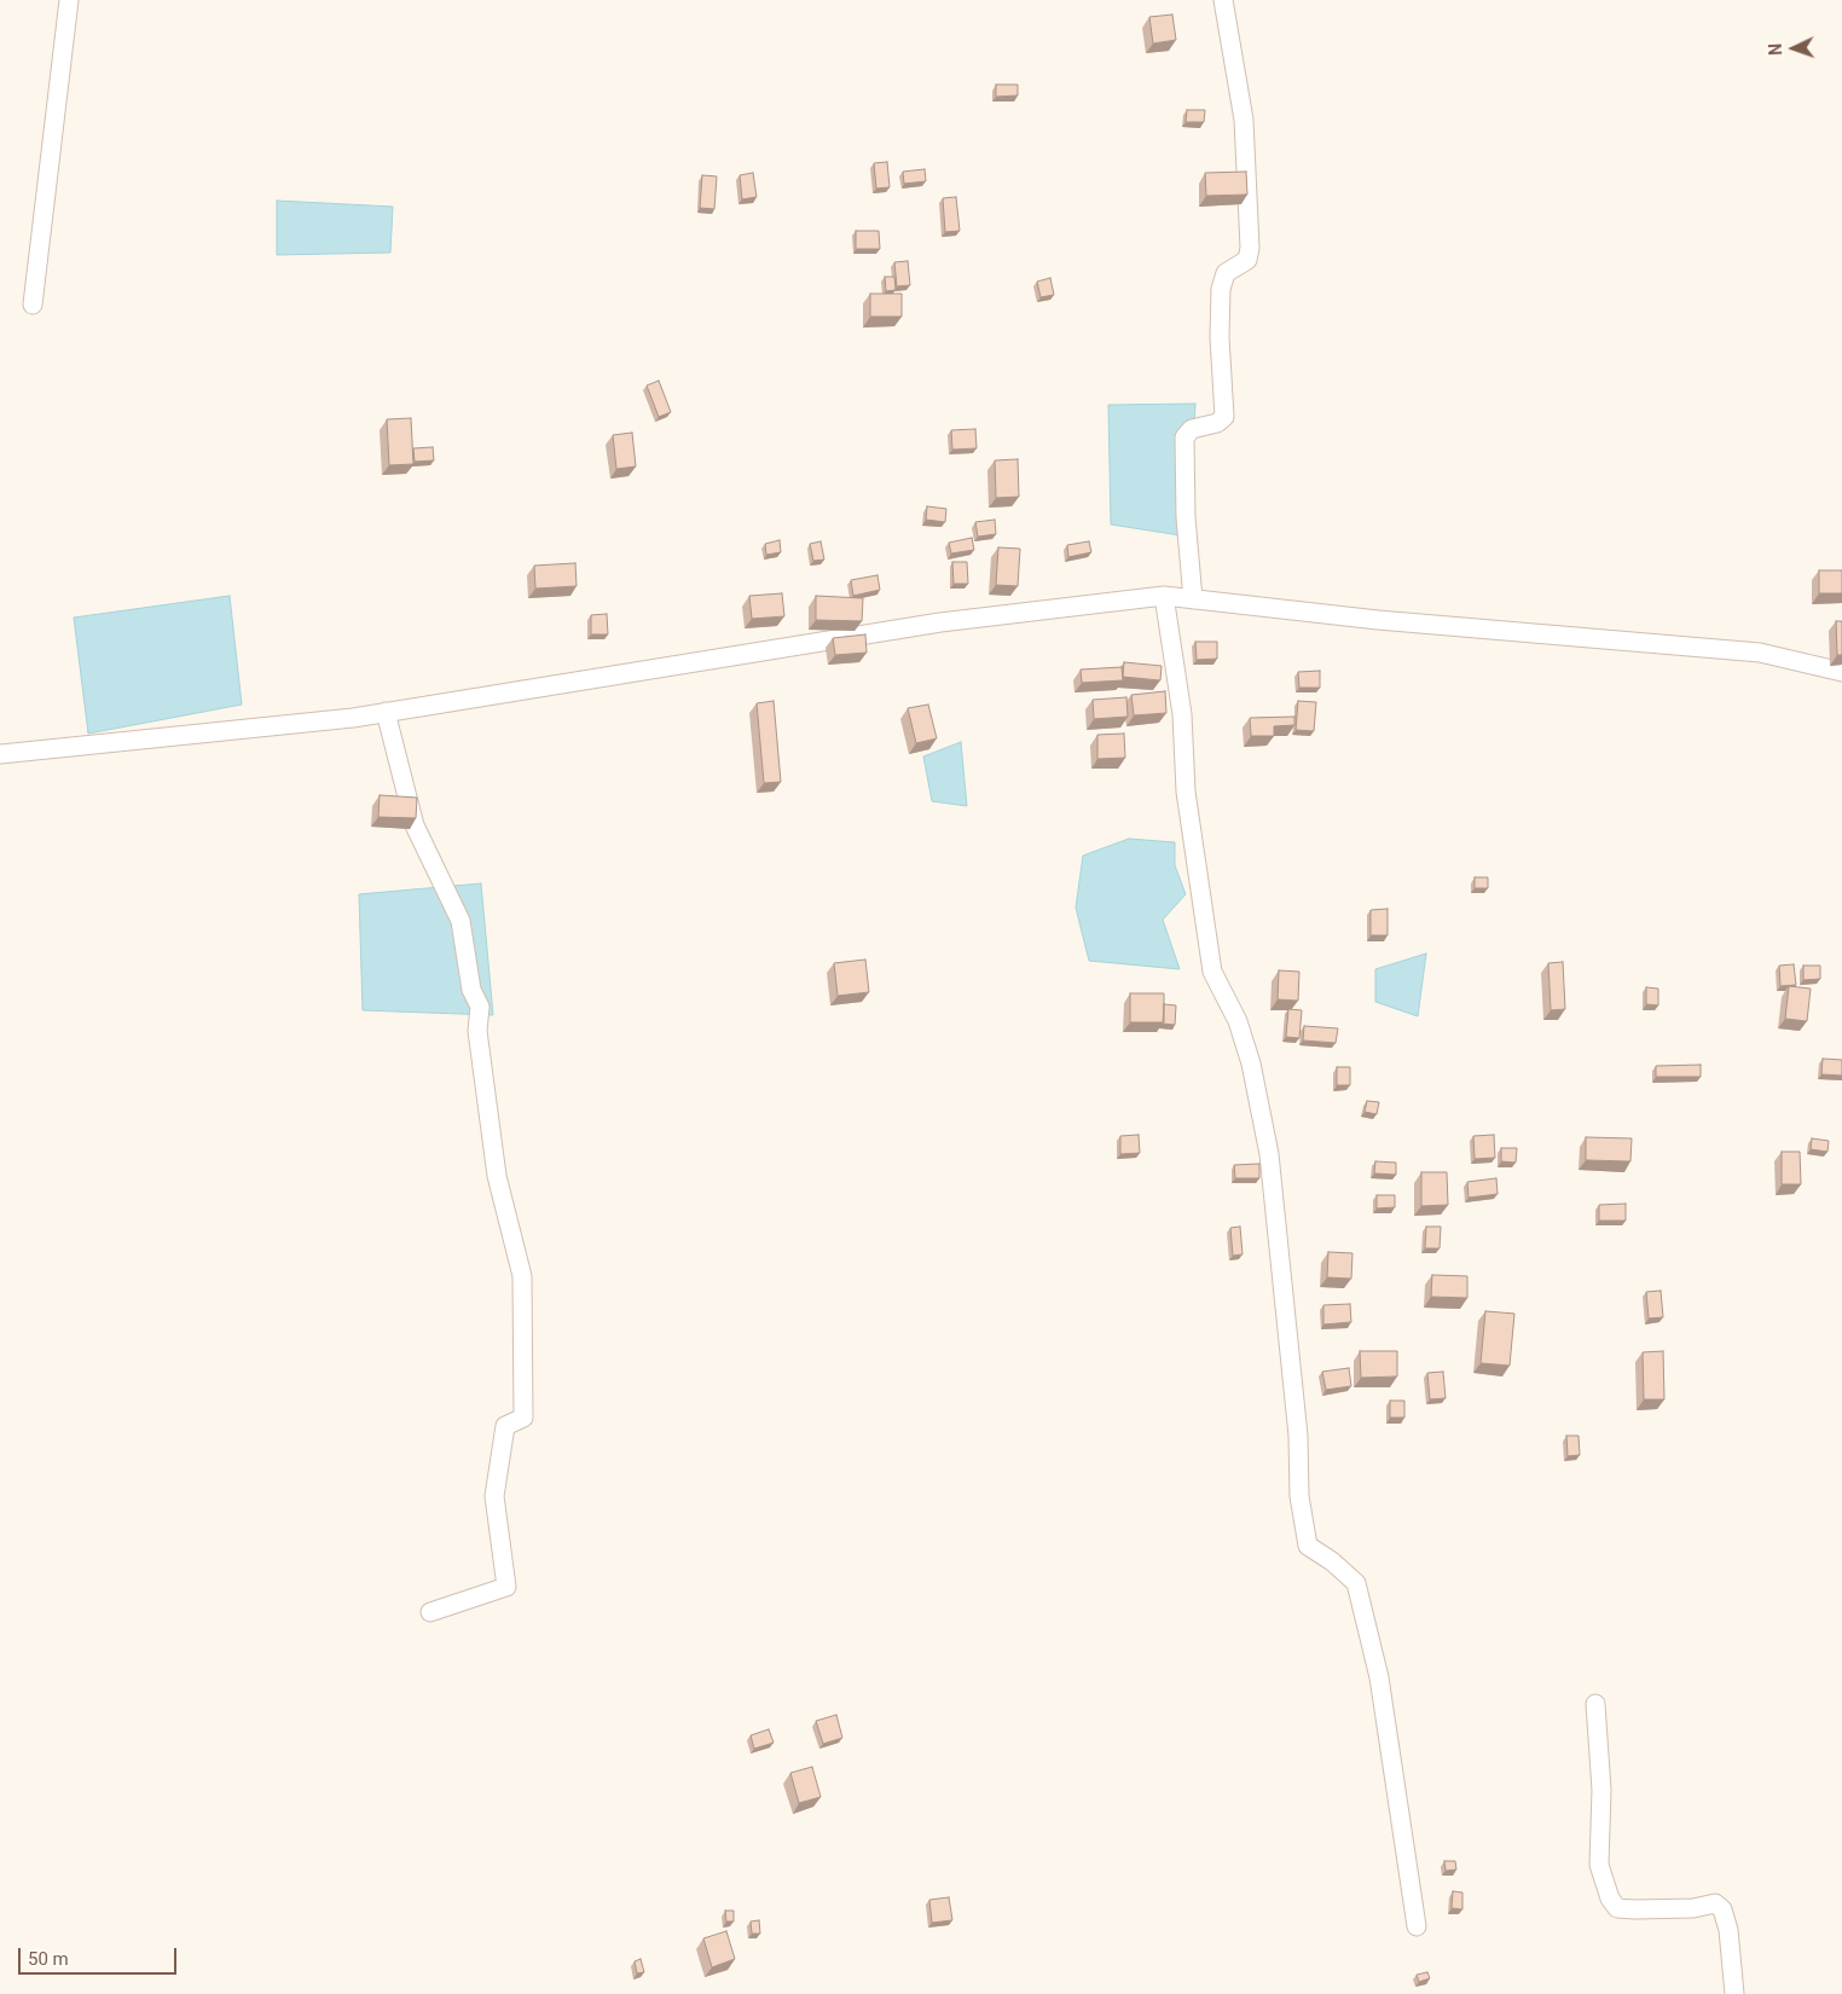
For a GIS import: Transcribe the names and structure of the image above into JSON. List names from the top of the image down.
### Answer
{
  "scale_bar": "50 m",
  "north": "left"
}
